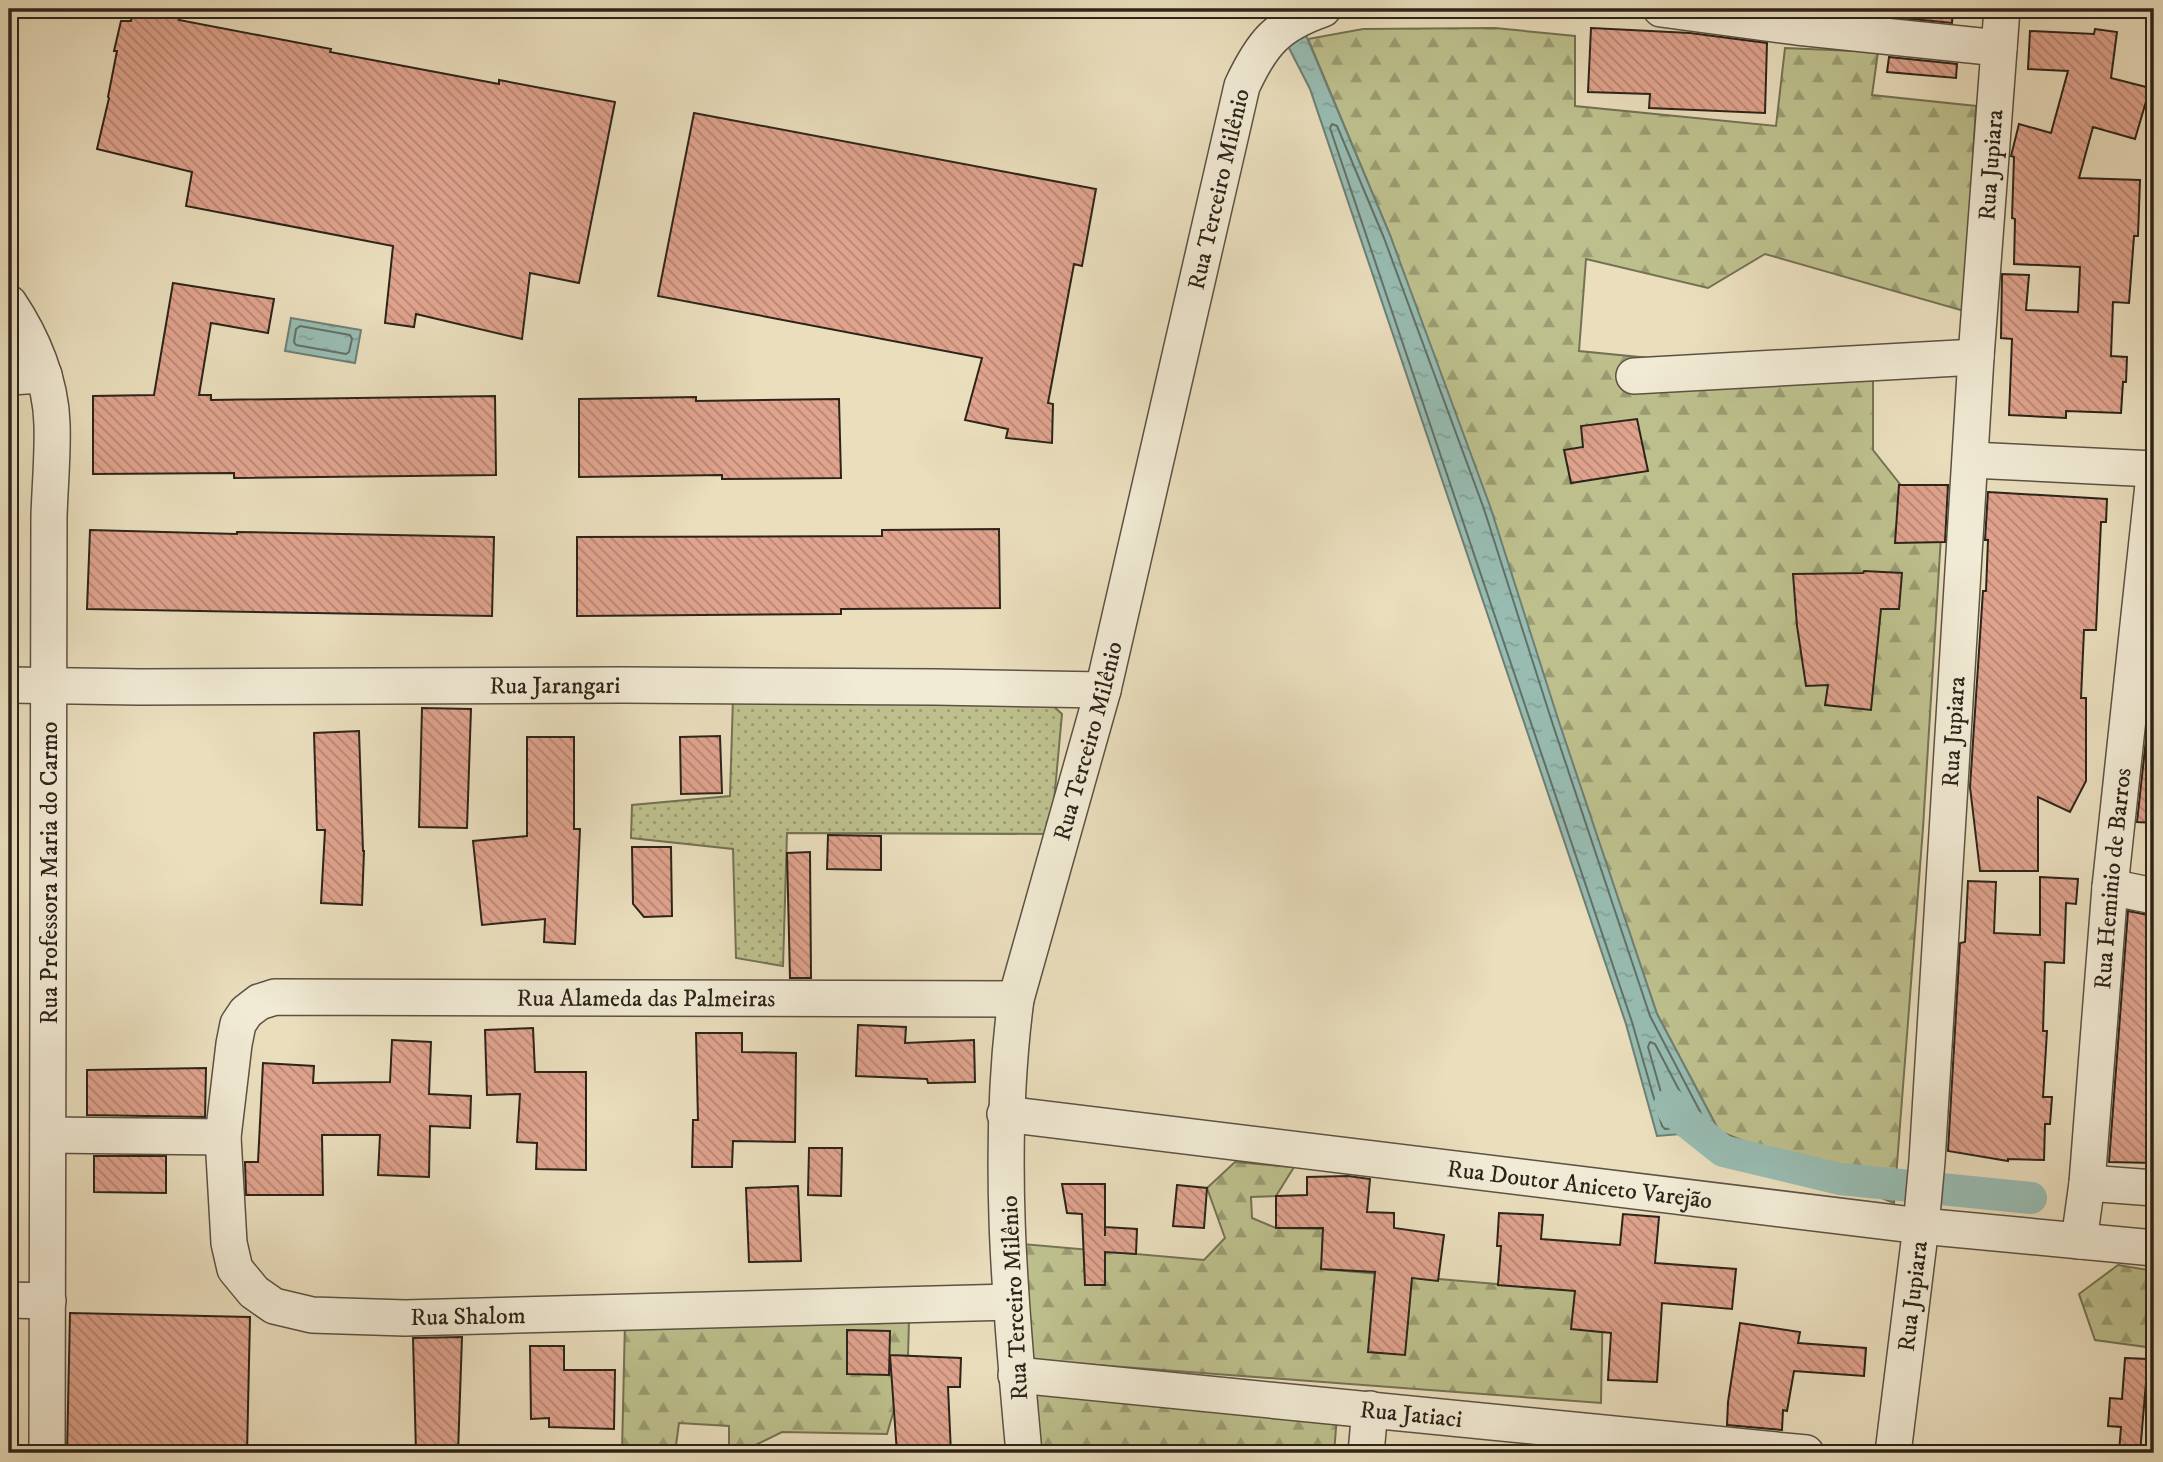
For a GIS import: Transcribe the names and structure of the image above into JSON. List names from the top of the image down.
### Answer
{
  "streets": {
    "street": [
      "Rua Jupiara",
      "Rua Terceiro Milênio",
      "Rua Jarangari",
      "Rua Professora Maria do Carmo",
      "Rua Heminio de Barros",
      "Rua Alameda das Palmeiras",
      "Rua Doutor Aniceto Varejão",
      "Rua Shalom",
      "Rua Jatiaci"
    ]
  },
  "crossings": [
    ["Rua Jupiara", "Rua Doutor Aniceto Varejão"],
    ["Rua Terceiro Milênio", "Rua Jarangari"],
    ["Rua Terceiro Milênio", "Rua Alameda das Palmeiras"],
    ["Rua Terceiro Milênio", "Rua Doutor Aniceto Varejão"],
    ["Rua Terceiro Milênio", "Rua Shalom"],
    ["Rua Terceiro Milênio", "Rua Jatiaci"],
    ["Rua Jarangari", "Rua Professora Maria do Carmo"],
    ["Rua Heminio de Barros", "Rua Doutor Aniceto Varejão"],
    ["Rua Alameda das Palmeiras", "Rua Shalom"]
  ]
}
